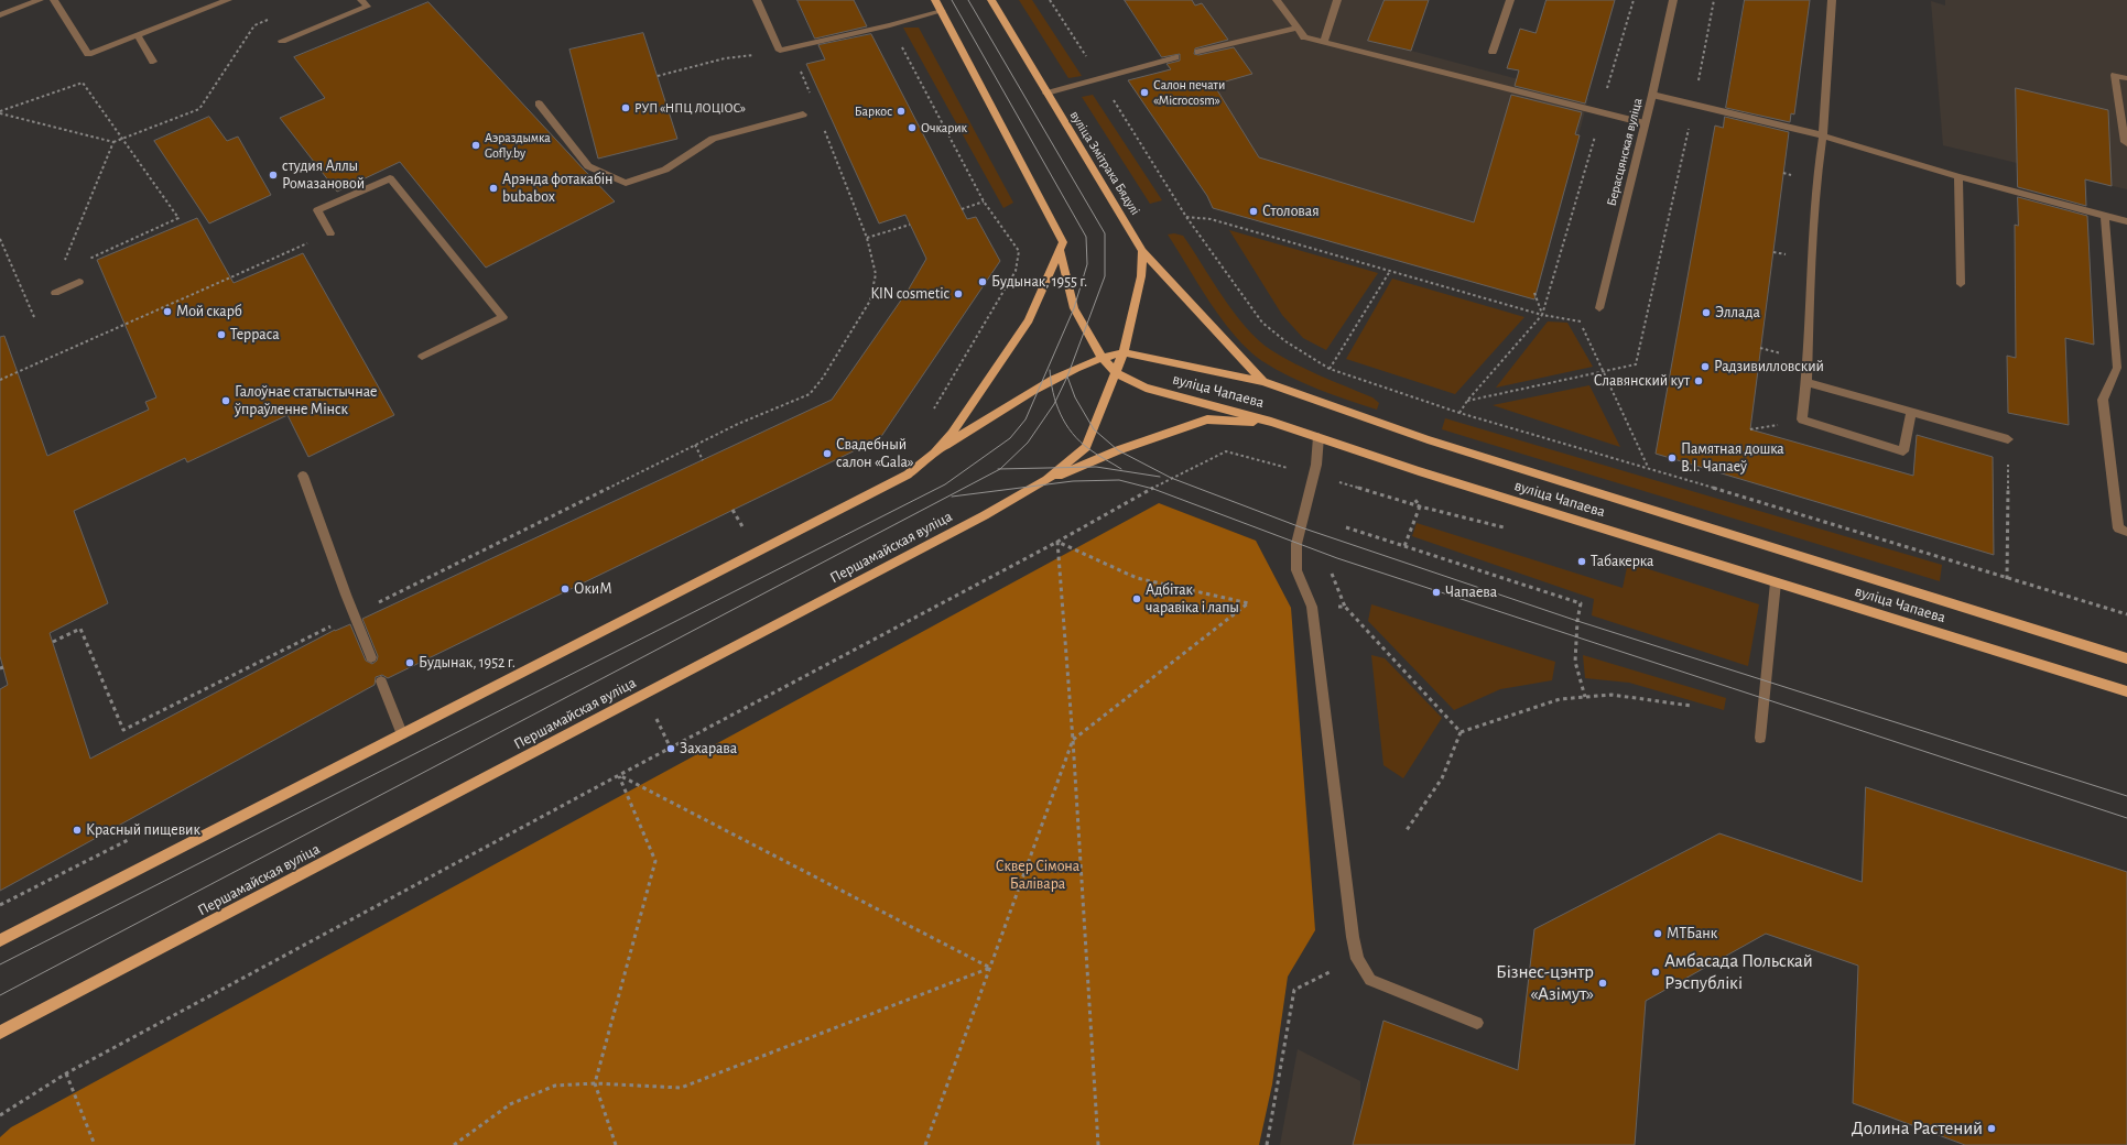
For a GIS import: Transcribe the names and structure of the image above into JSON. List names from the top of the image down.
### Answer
{
  "streets": {
    "main road": ["вуліца Змітрака Бядулі", "вуліца Чапаева", "Першамайская вуліца"],
    "street": ["Берасцянская вуліца"]
  },
  "crossings": [
    ["вуліца Змітрака Бядулі", "вуліца Чапаева"],
    ["вуліца Чапаева", "Першамайская вуліца"]
  ],
  "parks": ["Сквер Сімона Балівара"],
  "places": [
    "Салон печати «Microcosm»",
    "РУП «НПЦ ЛОЦІОС»",
    "Баркос",
    "Очкарик",
    "Аэраздымка Gofly.by",
    "студия Аллы Ромазановой",
    "Арэнда фотакабін bubabox",
    "Столовая",
    "Будынак, 1955 г.",
    "KIN cosmetic",
    "Мой скарб",
    "Эллада",
    "Терраса",
    "Радзивилловский",
    "Славянский кут",
    "Галоўнае статыстычнае ўпраўленне Мінск",
    "Свадебный салон «Gala»",
    "Памятная дошка В.І. Чапаеў",
    "Табакерка",
    "ОкиМ",
    "Чапаева",
    "Адбітак чаравіка і лапы",
    "Будынак, 1952 г.",
    "Захарава",
    "Красный пищевик",
    "МТБанк",
    "Амбасада Польскай Рэспублікі",
    "Бізнес-цэнтр «Азімут»",
    "Долина Растений"
  ]
}
